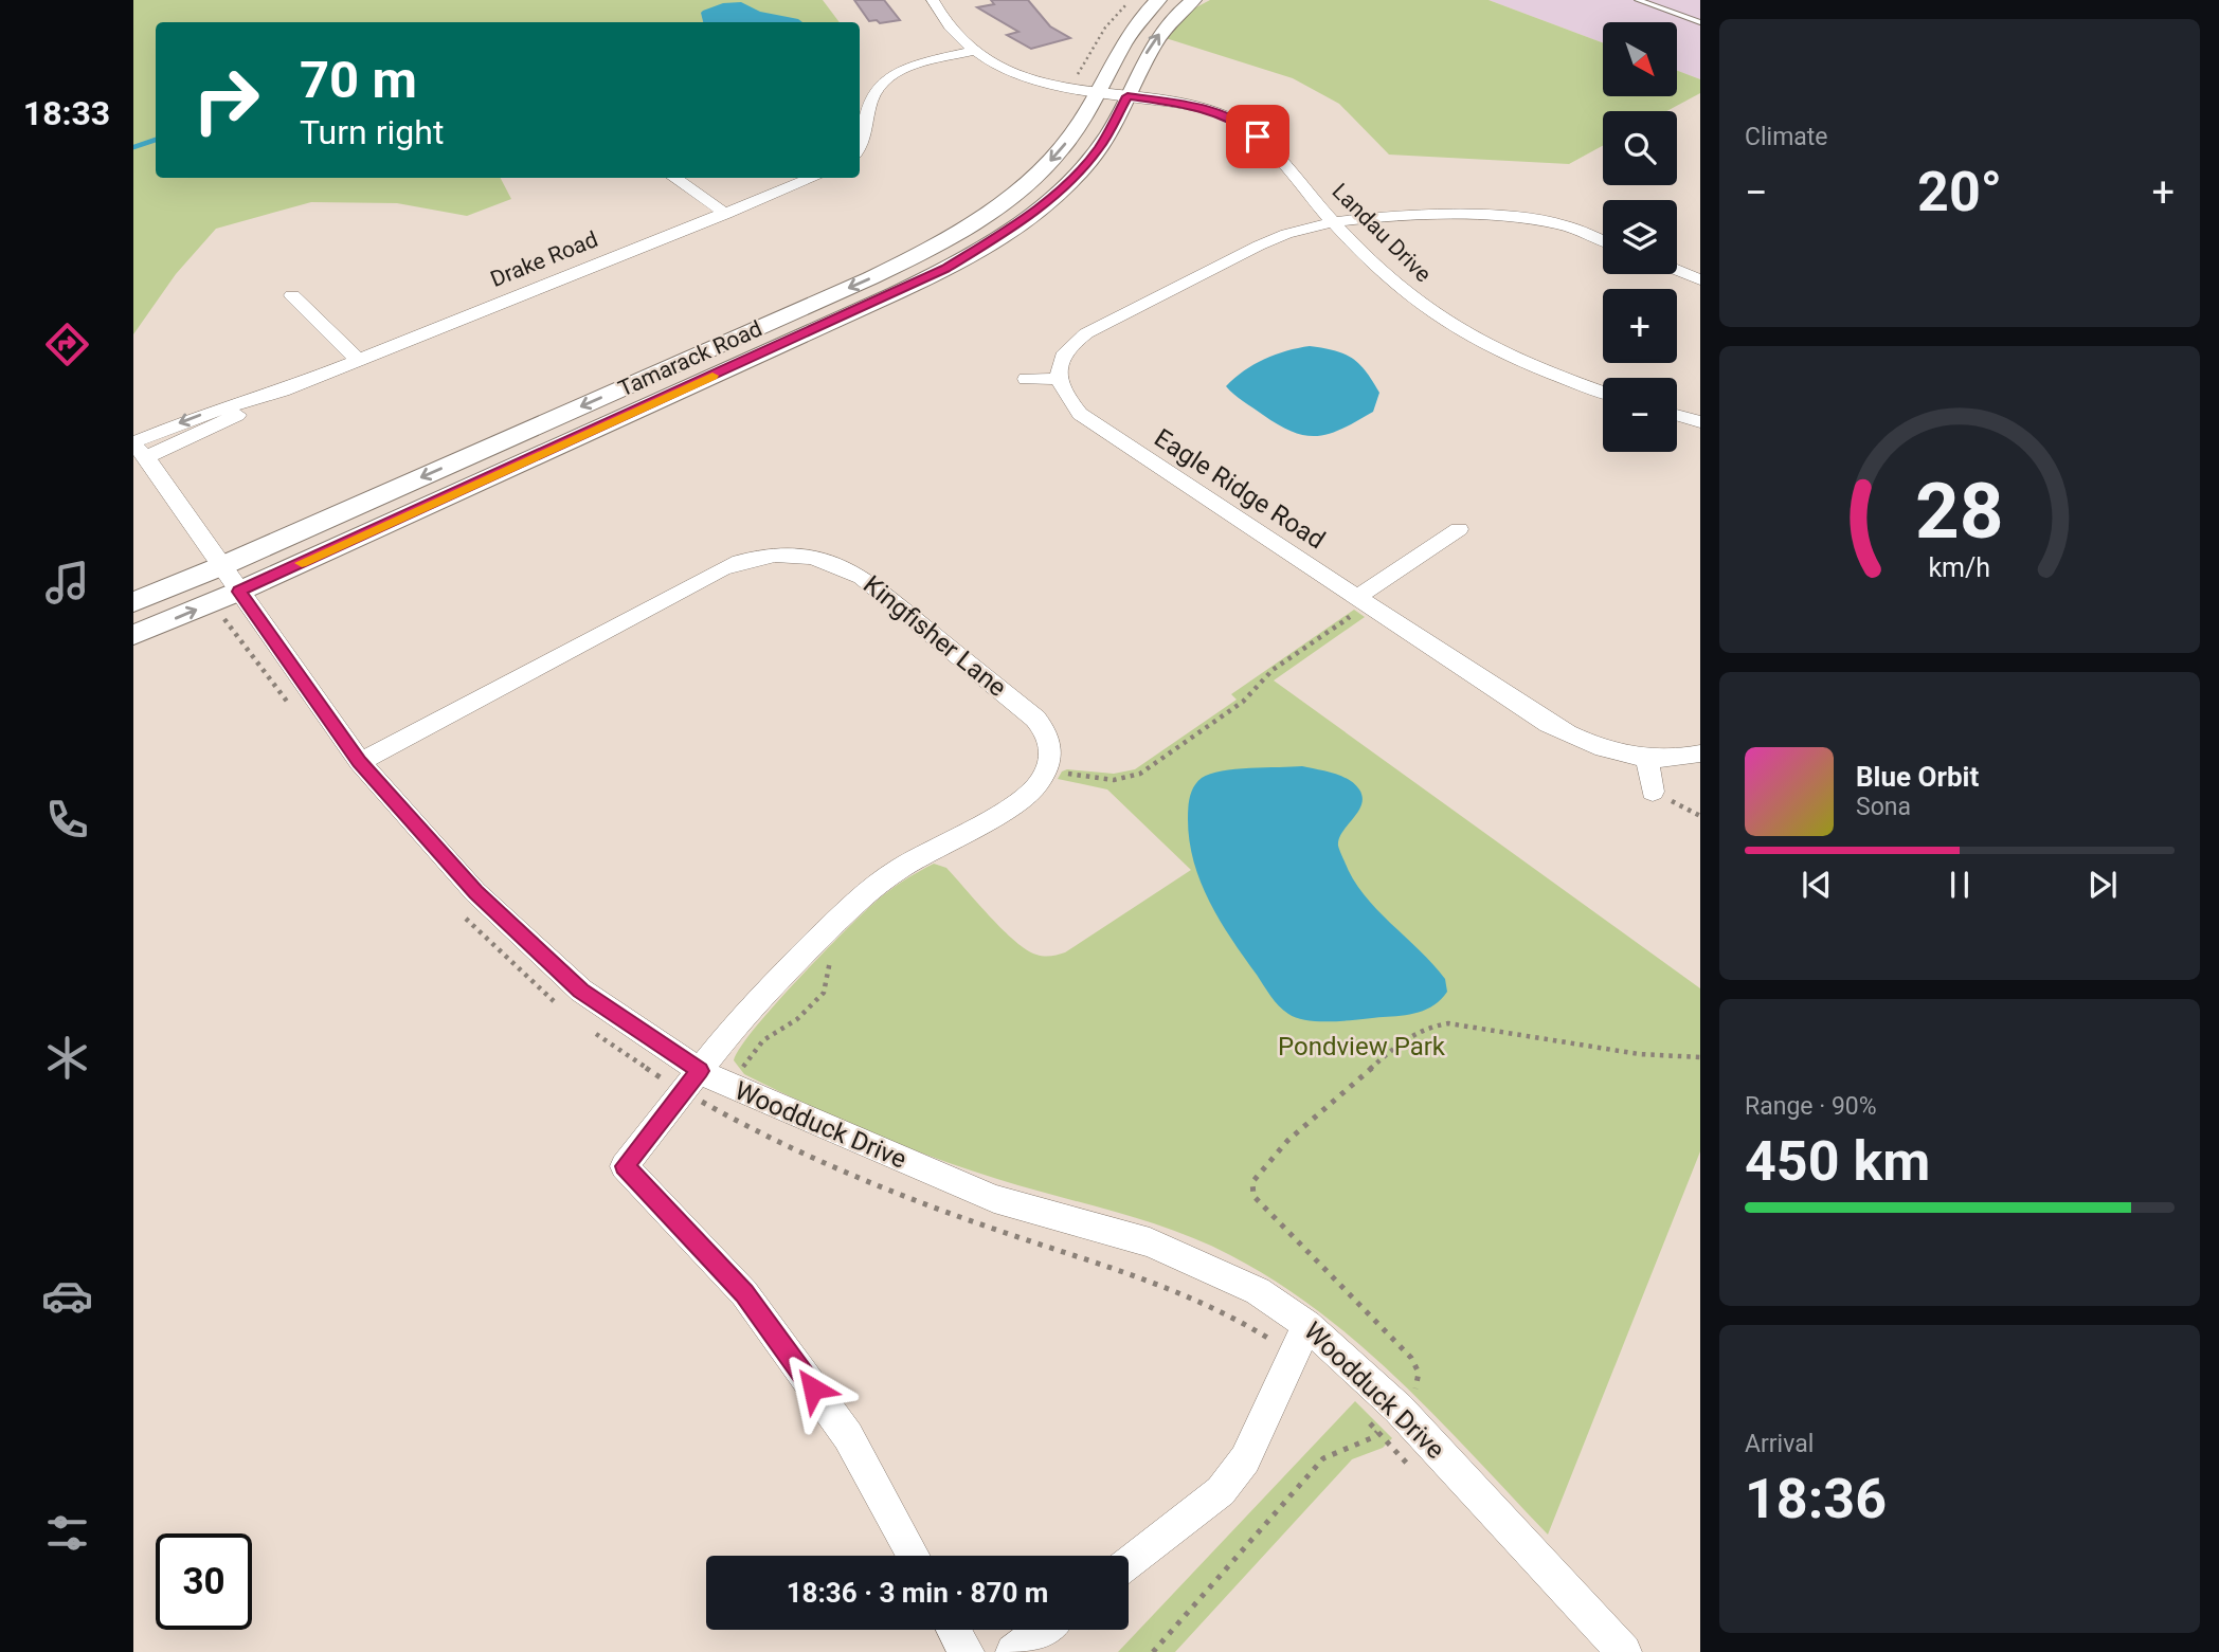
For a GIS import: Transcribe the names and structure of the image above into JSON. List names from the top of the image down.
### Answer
{
  "streets": {
    "street": [
      "Landau Drive",
      "Drake Road",
      "Tamarack Road",
      "Eagle Ridge Road",
      "Kingfisher Lane",
      "Woodduck Drive"
    ]
  },
  "crossings": [
    ["Landau Drive", "Tamarack Road"],
    ["Drake Road", "Woodduck Drive"],
    ["Tamarack Road", "Woodduck Drive"],
    ["Kingfisher Lane", "Woodduck Drive"]
  ],
  "parks": ["Pondview Park"],
  "north": "bottom right",
  "page": {
    "tabs": "18:33",
    "tile": [
      "Climate",
      ["Range · 90%", "450 km"],
      ["Arrival", "18:36"]
    ],
    "map_buttons": ["+", "−"],
    "turn": ["70 m", "Turn right"],
    "heat": ["−", "20°", "+"],
    "song": ["Blue Orbit", "Sona"],
    "limit": "30",
    "trip": "18:36 · 3 min · 870 m",
    "gauge": ["28", "km/h"]
  }
}
